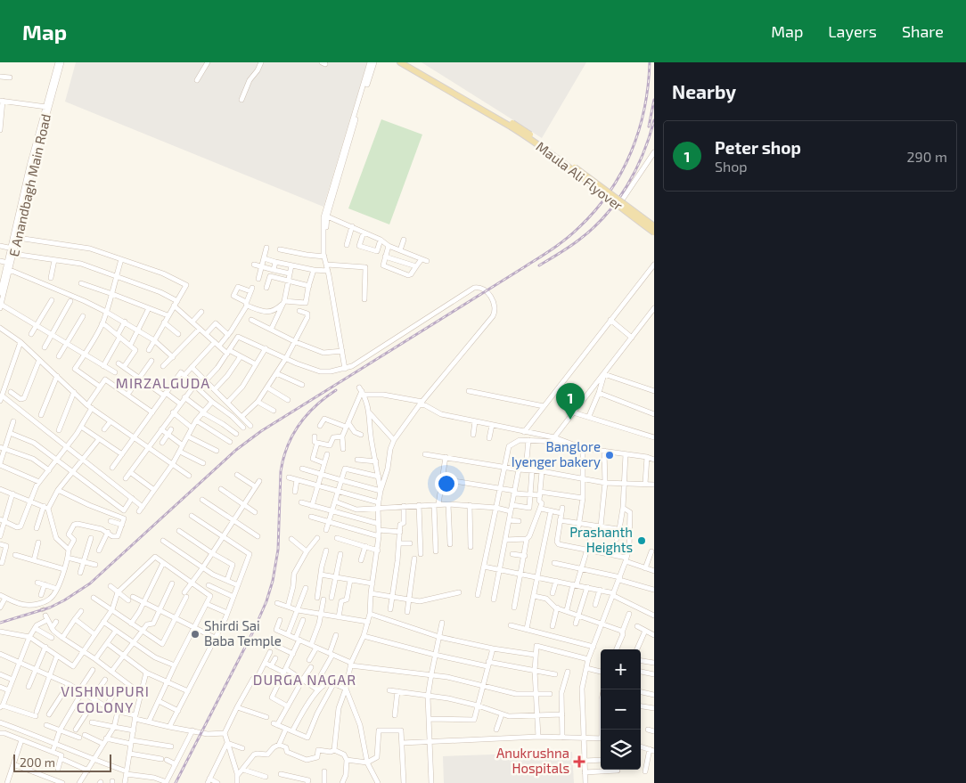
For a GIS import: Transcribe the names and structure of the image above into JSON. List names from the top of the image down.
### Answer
{
  "streets": {
    "main road": ["Maula Ali Flyover"],
    "street": ["E Anandbagh Main Road"]
  },
  "districts": ["MIRZALGUDA", "DURGA NAGAR", "VISHNUPURI COLONY"],
  "places": {
    "other": ["Banglore Iyenger bakery", "Prashanth Heights", "Shirdi Sai Baba Temple"],
    "health": ["Anukrushna Hospitals"]
  },
  "scale_bar": "200 m",
  "page": {
    "header": "Map",
    "nav": ["Map", "Layers", "Share"],
    "heading": "Nearby",
    "list": [
      {
        "mark": "1",
        "name": "Peter shop",
        "note": "Shop",
        "value": "290 m"
      }
    ],
    "pins": "1",
    "map_buttons": ["+", "−"],
    "scale": "200 m"
  }
}
